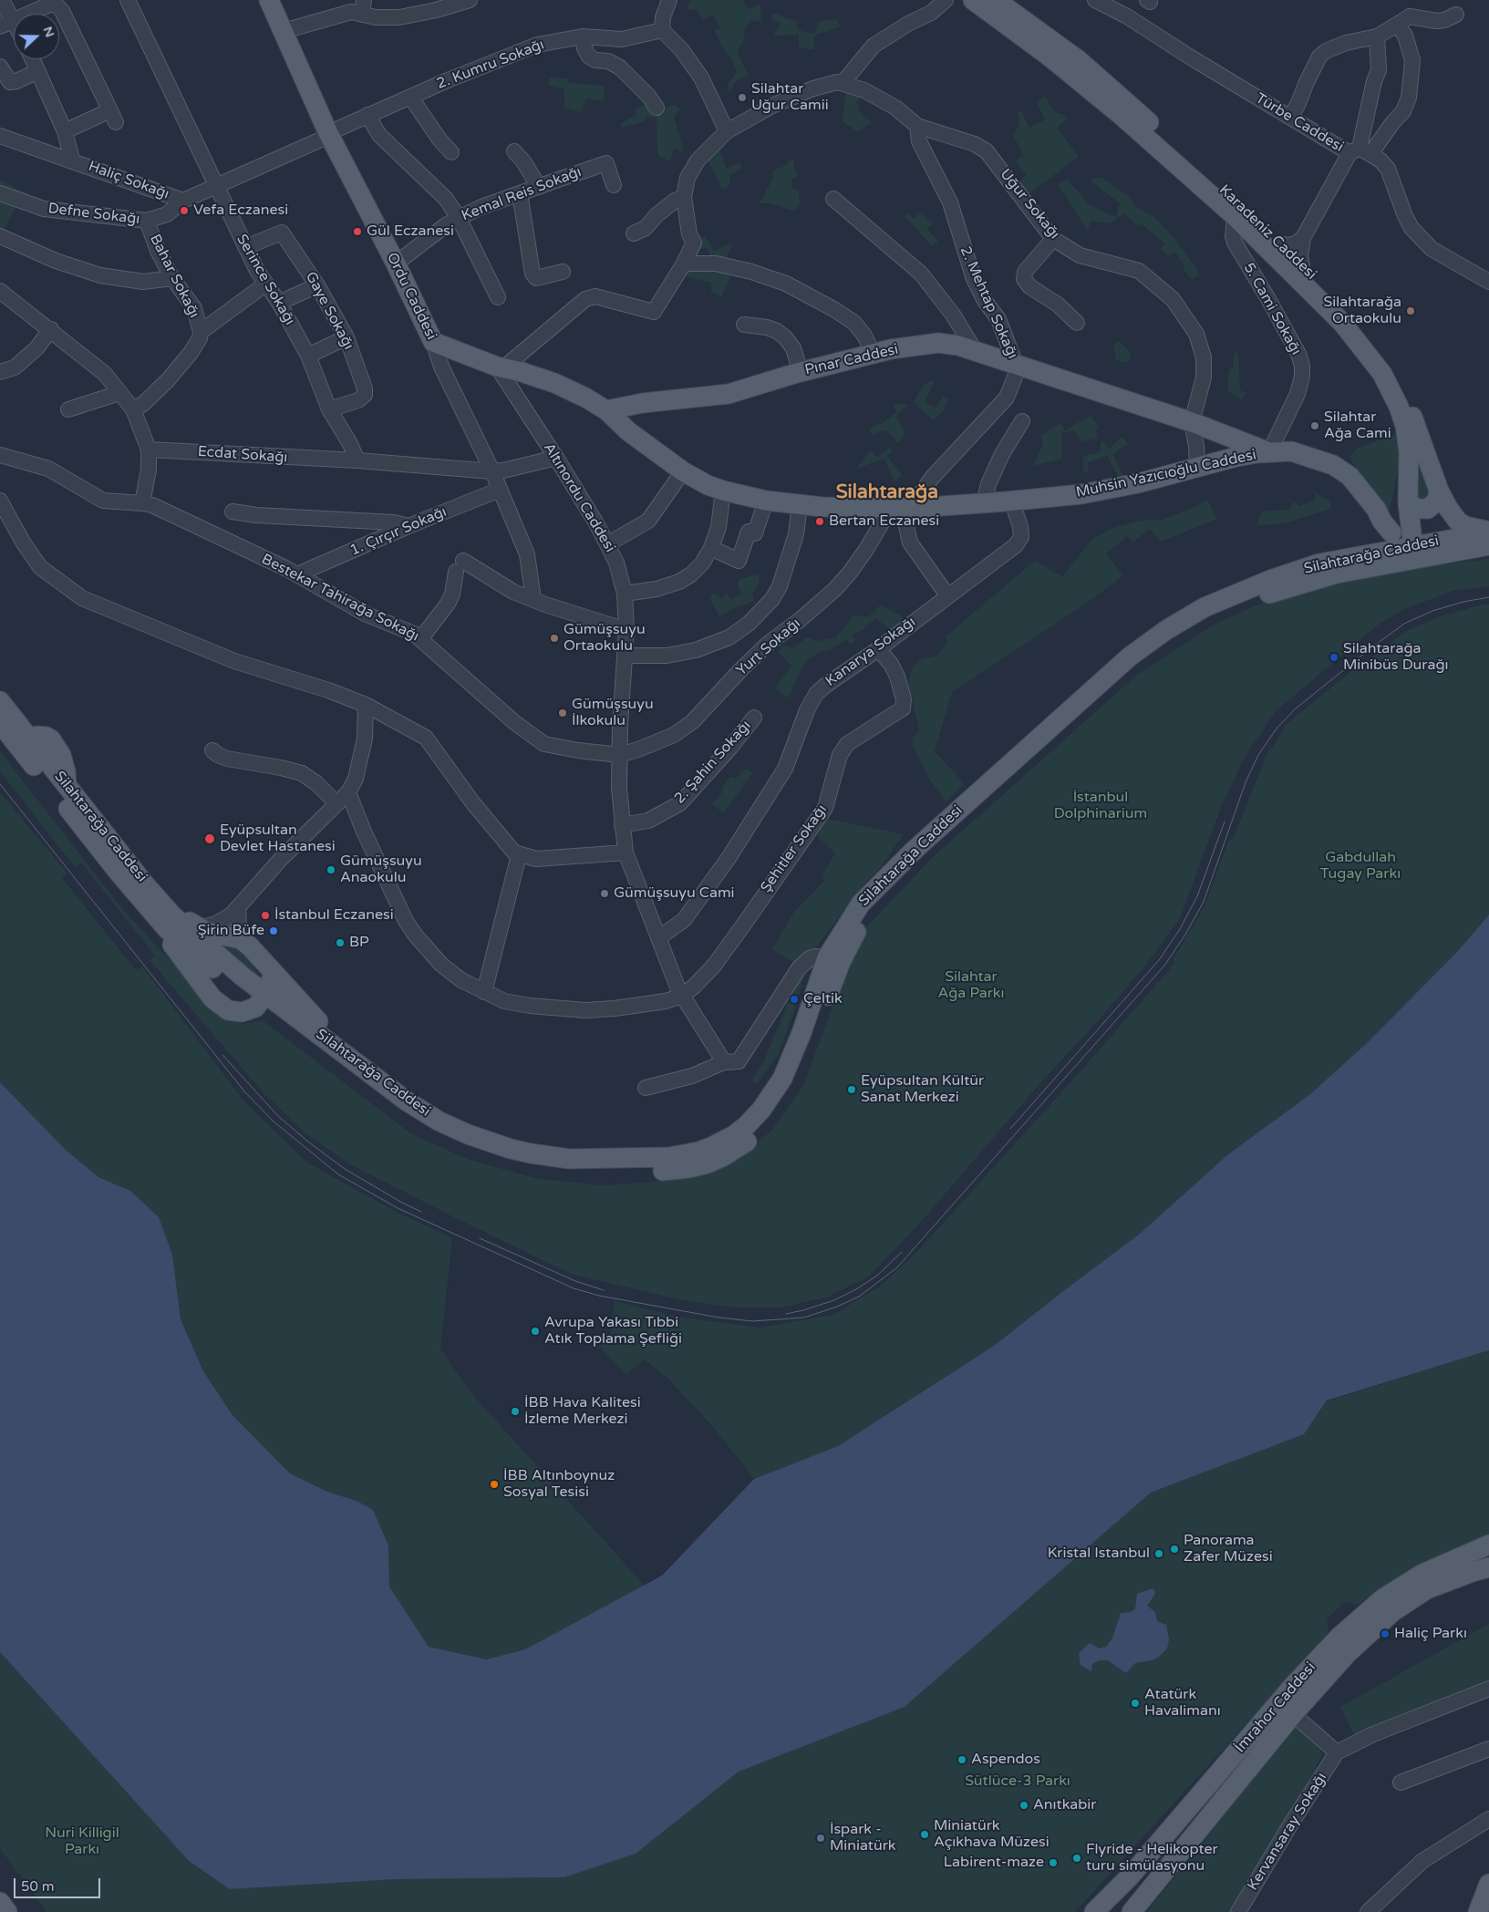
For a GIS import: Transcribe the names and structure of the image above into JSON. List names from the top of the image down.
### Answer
{
  "streets": {
    "main road": [
      "Karadeniz Caddesi",
      "Ordu Caddesi",
      "Pınar Caddesi",
      "Muhsin Yazıcıoğlu Caddesi",
      "Silahtarağa Caddesi",
      "İmrahor Caddesi"
    ],
    "street": [
      "2. Kumru Sokağı",
      "Türbe Caddesi",
      "Haliç Sokağı",
      "Kemal Reis Sokağı",
      "Uğur Sokağı",
      "Defne Sokağı",
      "Bahar Sokağı",
      "Serince Sokağı",
      "2. Mehtap Sokağı",
      "5. Cami Sokağı",
      "Gaye Sokağı",
      "Ecdat Sokağı",
      "Altınordu Caddesi",
      "1. Çırçır Sokağı",
      "Bestekar Tahirağa Sokağı",
      "Yurt Sokağı",
      "Kanarya Sokağı",
      "2. Şahin Sokağı",
      "Şehitler Sokağı",
      "Kervansaray Sokağı"
    ]
  },
  "crossings": [
    ["2. Kumru Sokağı", "Haliç Sokağı"],
    ["2. Kumru Sokağı", "Ordu Caddesi"],
    ["Haliç Sokağı", "Defne Sokağı"],
    ["Haliç Sokağı", "Serince Sokağı"],
    ["Haliç Sokağı", "Ordu Caddesi"],
    ["Kemal Reis Sokağı", "Ordu Caddesi"],
    ["Uğur Sokağı", "2. Mehtap Sokağı"],
    ["Uğur Sokağı", "Pınar Caddesi"],
    ["Uğur Sokağı", "Muhsin Yazıcıoğlu Caddesi"],
    ["Defne Sokağı", "Bahar Sokağı"],
    ["Karadeniz Caddesi", "5. Cami Sokağı"],
    ["Karadeniz Caddesi", "Silahtarağa Caddesi"],
    ["Serince Sokağı", "Gaye Sokağı"],
    ["Serince Sokağı", "Ecdat Sokağı"],
    ["Ordu Caddesi", "Ecdat Sokağı"],
    ["Ordu Caddesi", "1. Çırçır Sokağı"],
    ["2. Mehtap Sokağı", "Pınar Caddesi"],
    ["2. Mehtap Sokağı", "Muhsin Yazıcıoğlu Caddesi"],
    ["2. Mehtap Sokağı", "Yurt Sokağı"],
    ["5. Cami Sokağı", "Pınar Caddesi"],
    ["5. Cami Sokağı", "Muhsin Yazıcıoğlu Caddesi"],
    ["Pınar Caddesi", "Muhsin Yazıcıoğlu Caddesi"],
    ["Ecdat Sokağı", "Altınordu Caddesi"],
    ["Muhsin Yazıcıoğlu Caddesi", "Yurt Sokağı"],
    ["Muhsin Yazıcıoğlu Caddesi", "Kanarya Sokağı"],
    ["Altınordu Caddesi", "Bestekar Tahirağa Sokağı"],
    ["Altınordu Caddesi", "Yurt Sokağı"],
    ["Altınordu Caddesi", "Kanarya Sokağı"],
    ["Altınordu Caddesi", "2. Şahin Sokağı"],
    ["Altınordu Caddesi", "Şehitler Sokağı"],
    ["1. Çırçır Sokağı", "Bestekar Tahirağa Sokağı"],
    ["Bestekar Tahirağa Sokağı", "Yurt Sokağı"],
    ["Kanarya Sokağı", "Şehitler Sokağı"]
  ],
  "districts": ["Silahtarağa"],
  "parks": [
    "İstanbul Dolphinarium",
    "Gabdullah Tugay Parkı",
    "Silahtar Ağa Parkı",
    "Sütlüce-3 Parkı",
    "Nuri Killigil Parkı"
  ],
  "places": [
    "Silahtar Uğur Camii",
    "Vefa Eczanesi",
    "Gül Eczanesi",
    "Silahtarağa Ortaokulu",
    "Silahtar Ağa Cami",
    "Bertan Eczanesi",
    "Gümüşsuyu Ortaokulu",
    "Silahtarağa Minibüs Durağı",
    "Gümüşsuyu İlkokulu",
    "Eyüpsultan Devlet Hastanesi",
    "Gümüşsuyu Anaokulu",
    "Gümüşsuyu Cami",
    "İstanbul Eczanesi",
    "Şirin Büfe",
    "BP",
    "Çeltik",
    "Eyüpsultan Kültür Sanat Merkezi",
    "Avrupa Yakası Tıbbi Atık Toplama Şefliği",
    "İBB Hava Kalitesi İzleme Merkezi",
    "İBB Altınboynuz Sosyal Tesisi",
    "Panorama Zafer Müzesi",
    "Kristal Istanbul",
    "Haliç Parkı",
    "Atatürk Havalimanı",
    "Aspendos",
    "Anıtkabir",
    "Miniatürk Açıkhava Müzesi",
    "İspark - Miniatürk",
    "Flyride - Helikopter turu simülasyonu",
    "Labirent-maze"
  ],
  "scale_bar": "50 m",
  "north": "right"
}
